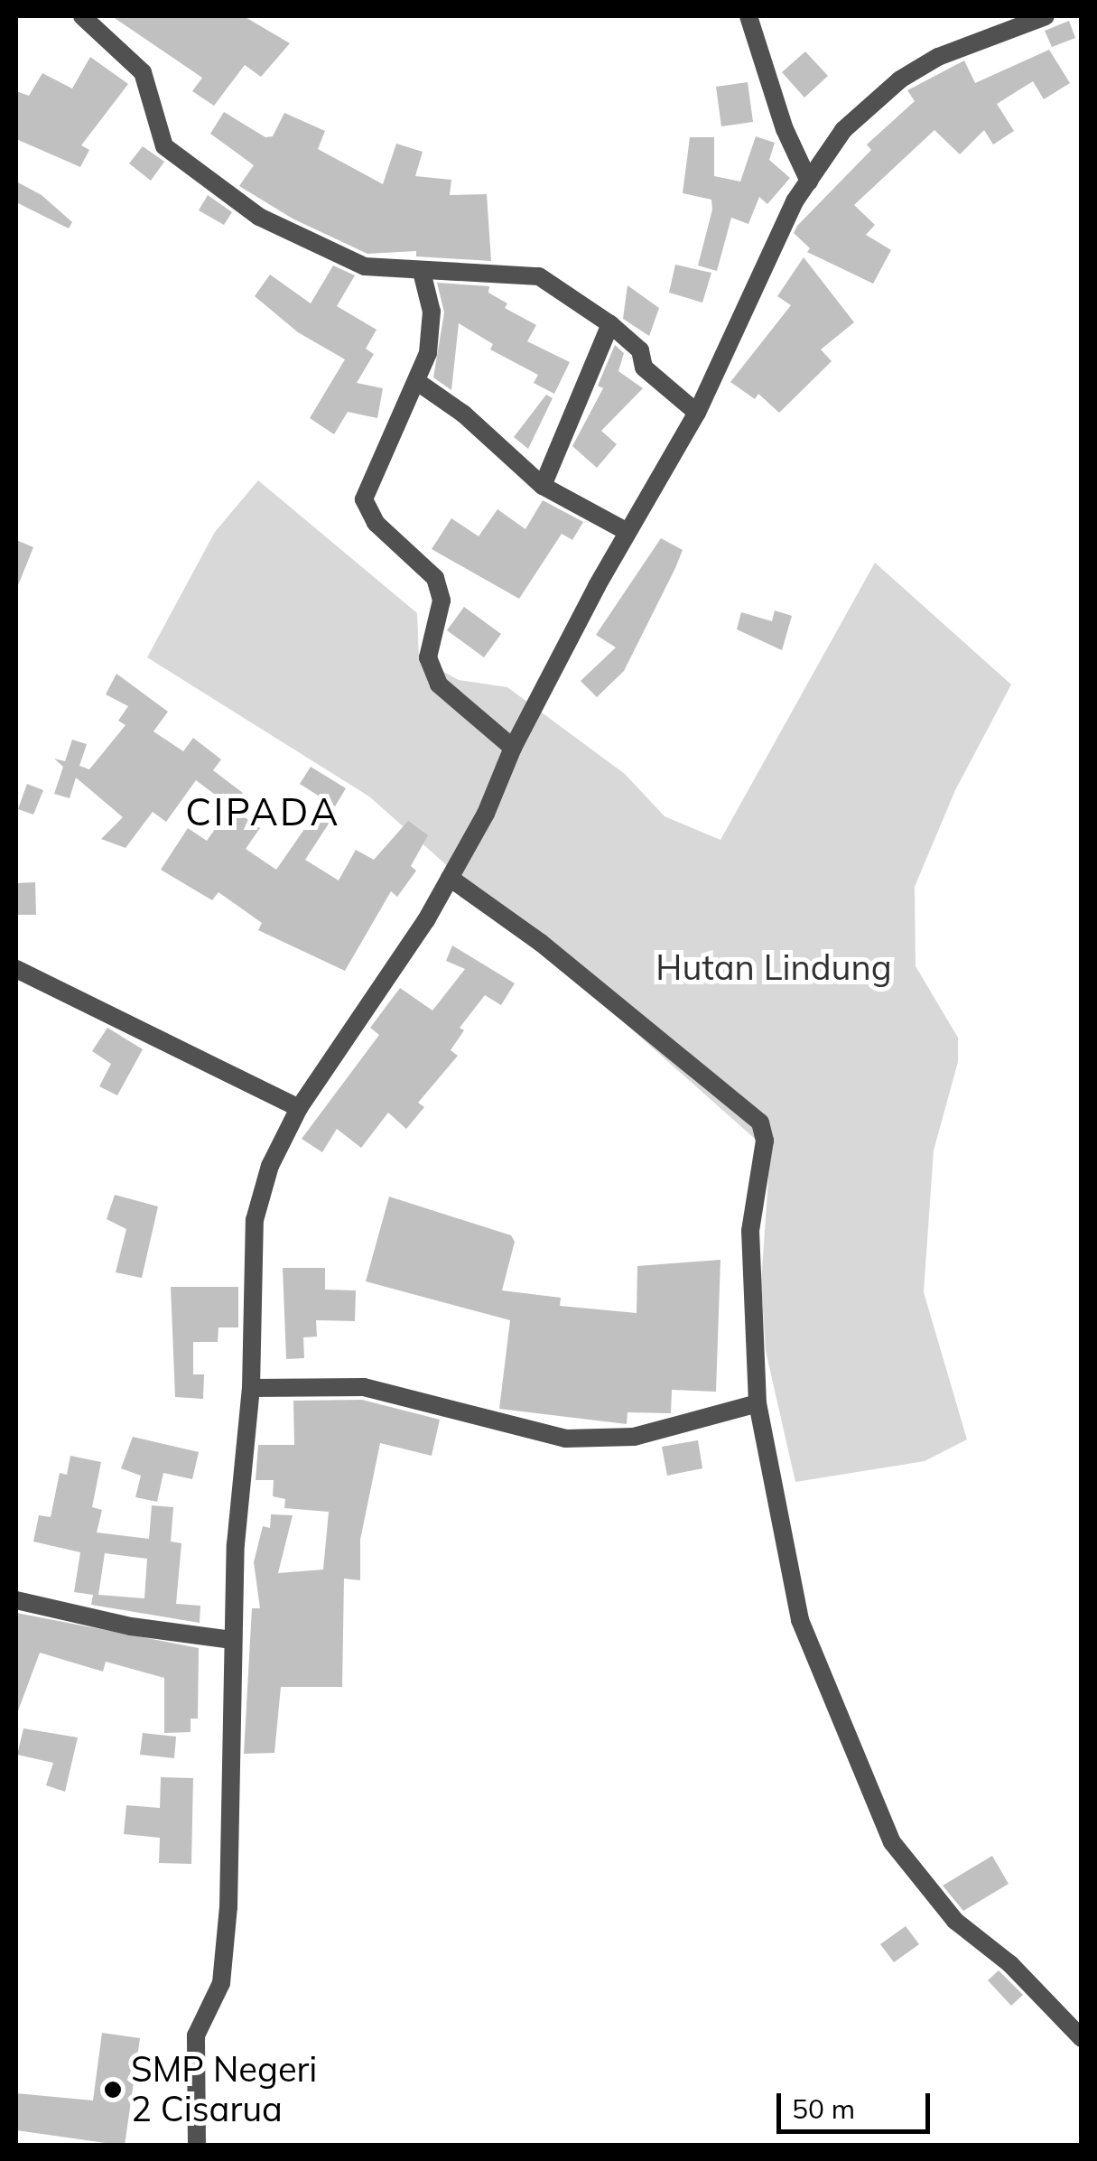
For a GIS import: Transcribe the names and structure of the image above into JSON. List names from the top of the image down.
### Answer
{
  "districts": ["CIPADA"],
  "parks": ["Hutan Lindung"],
  "places": ["SMP Negeri 2 Cisarua"],
  "scale_bar": "50 m"
}
